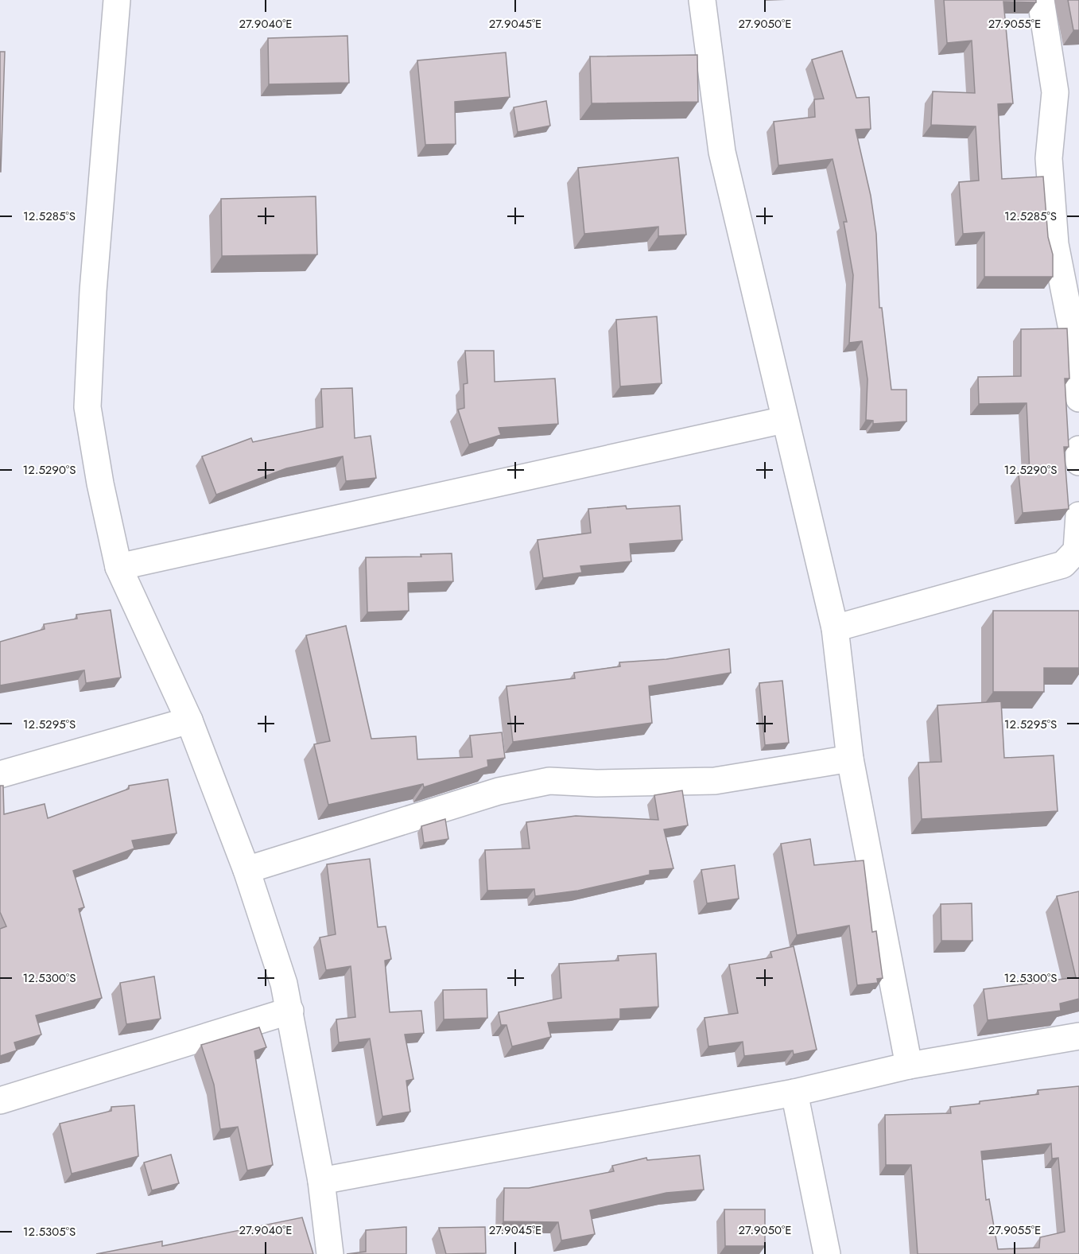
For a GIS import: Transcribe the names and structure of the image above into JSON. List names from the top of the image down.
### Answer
{
  "coordinates": [
    "27.9040°E",
    "27.9045°E",
    "27.9050°E",
    "27.9055°E",
    "12.5285°S",
    "12.5290°S",
    "12.5295°S",
    "12.5300°S",
    "12.5305°S"
  ]
}
